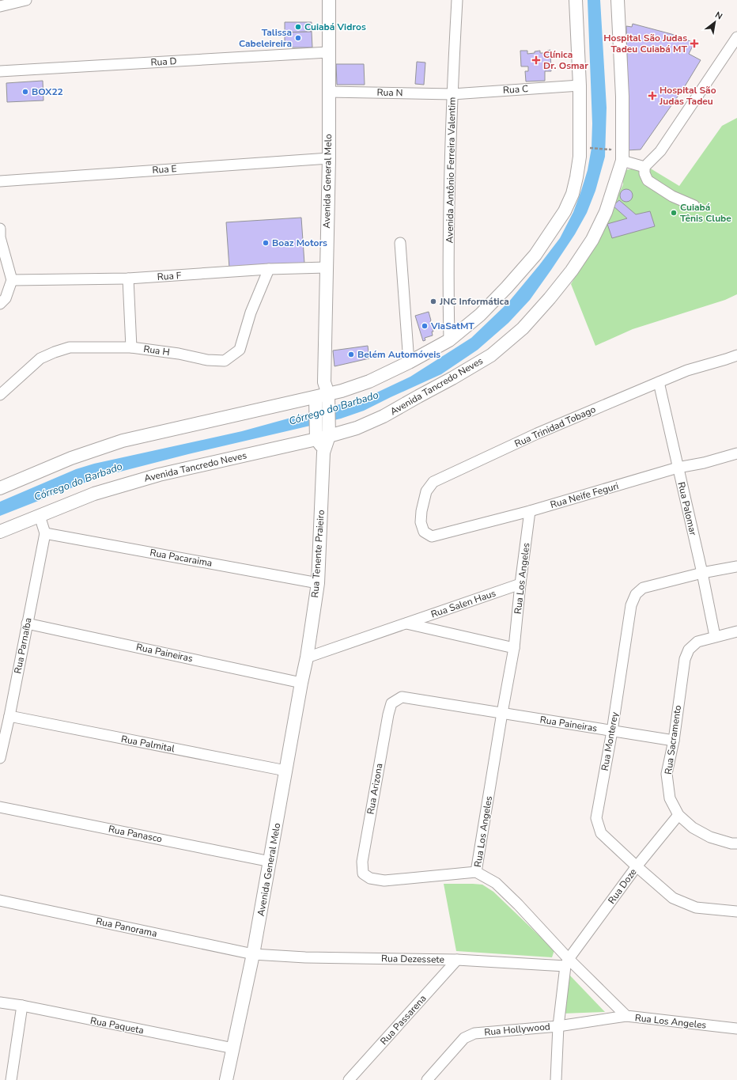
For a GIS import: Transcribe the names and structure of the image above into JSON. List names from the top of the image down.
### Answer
{
  "streets": {
    "main road": ["Avenida General Melo", "Avenida Tancredo Neves", "Rua Tenente Praieiro"],
    "street": [
      "Rua D",
      "Rua C",
      "Rua N",
      "Rua E",
      "Avenida Antônio Ferreira Valentim",
      "Rua F",
      "Rua H",
      "Rua Trinidad Tobago",
      "Rua Neife Feguri",
      "Rua Palomar",
      "Rua Pacaraima",
      "Rua Los Angeles",
      "Rua Salen Haus",
      "Rua Parnaíba",
      "Rua Paineiras",
      "Rua Sacramento",
      "Rua Monterey",
      "Rua Palmital",
      "Rua Arizona",
      "Rua Panasco",
      "Rua Doze",
      "Rua Panorama",
      "Rua Dezessete",
      "Rua Passarena",
      "Rua Paqueta",
      "Rua Hollywood"
    ]
  },
  "crossings": [
    ["Rua D", "Avenida General Melo"],
    ["Rua C", "Rua N"],
    ["Rua C", "Avenida Antônio Ferreira Valentim"],
    ["Rua N", "Avenida Antônio Ferreira Valentim"],
    ["Rua N", "Avenida General Melo"],
    ["Rua E", "Avenida General Melo"],
    ["Avenida General Melo", "Rua F"],
    ["Avenida General Melo", "Rua Tenente Praieiro"],
    ["Avenida General Melo", "Rua Salen Haus"],
    ["Avenida General Melo", "Rua Paineiras"],
    ["Avenida General Melo", "Rua Palmital"],
    ["Avenida General Melo", "Rua Panasco"],
    ["Avenida General Melo", "Rua Panorama"],
    ["Avenida General Melo", "Rua Dezessete"],
    ["Avenida General Melo", "Rua Paqueta"],
    ["Rua F", "Rua H"],
    ["Avenida Tancredo Neves", "Rua Tenente Praieiro"],
    ["Rua Trinidad Tobago", "Rua Neife Feguri"],
    ["Rua Trinidad Tobago", "Rua Palomar"],
    ["Rua Neife Feguri", "Rua Palomar"],
    ["Rua Neife Feguri", "Rua Los Angeles"],
    ["Rua Palomar", "Rua Sacramento"],
    ["Rua Palomar", "Rua Monterey"],
    ["Rua Tenente Praieiro", "Rua Pacaraima"],
    ["Rua Tenente Praieiro", "Rua Salen Haus"],
    ["Rua Pacaraima", "Rua Parnaíba"],
    ["Rua Los Angeles", "Rua Salen Haus"],
    ["Rua Los Angeles", "Rua Paineiras"],
    ["Rua Los Angeles", "Rua Arizona"],
    ["Rua Los Angeles", "Rua Doze"],
    ["Rua Los Angeles", "Rua Dezessete"],
    ["Rua Los Angeles", "Rua Hollywood"],
    ["Rua Parnaíba", "Rua Paineiras"],
    ["Rua Parnaíba", "Rua Palmital"],
    ["Rua Paineiras", "Rua Sacramento"],
    ["Rua Paineiras", "Rua Monterey"],
    ["Rua Paineiras", "Rua Arizona"],
    ["Rua Sacramento", "Rua Doze"],
    ["Rua Monterey", "Rua Doze"],
    ["Rua Doze", "Rua Dezessete"],
    ["Rua Panorama", "Rua Dezessete"],
    ["Rua Dezessete", "Rua Passarena"]
  ],
  "water": ["Córrego do Barbado"],
  "places": {
    "other": [
      "Cuiabá Vidros",
      "Talissa Cabeleireira",
      "BOX22",
      "Cuiabá Tênis Clube",
      "Boaz Motors",
      "JNC Informática",
      "ViaSatMT",
      "Belém Automóveis"
    ],
    "health": ["Hospital São Judas Tadeu Cuiabá MT", "Clínica Dr. Osmar", "Hospital São Judas Tadeu"]
  },
  "north": "top right"
}
